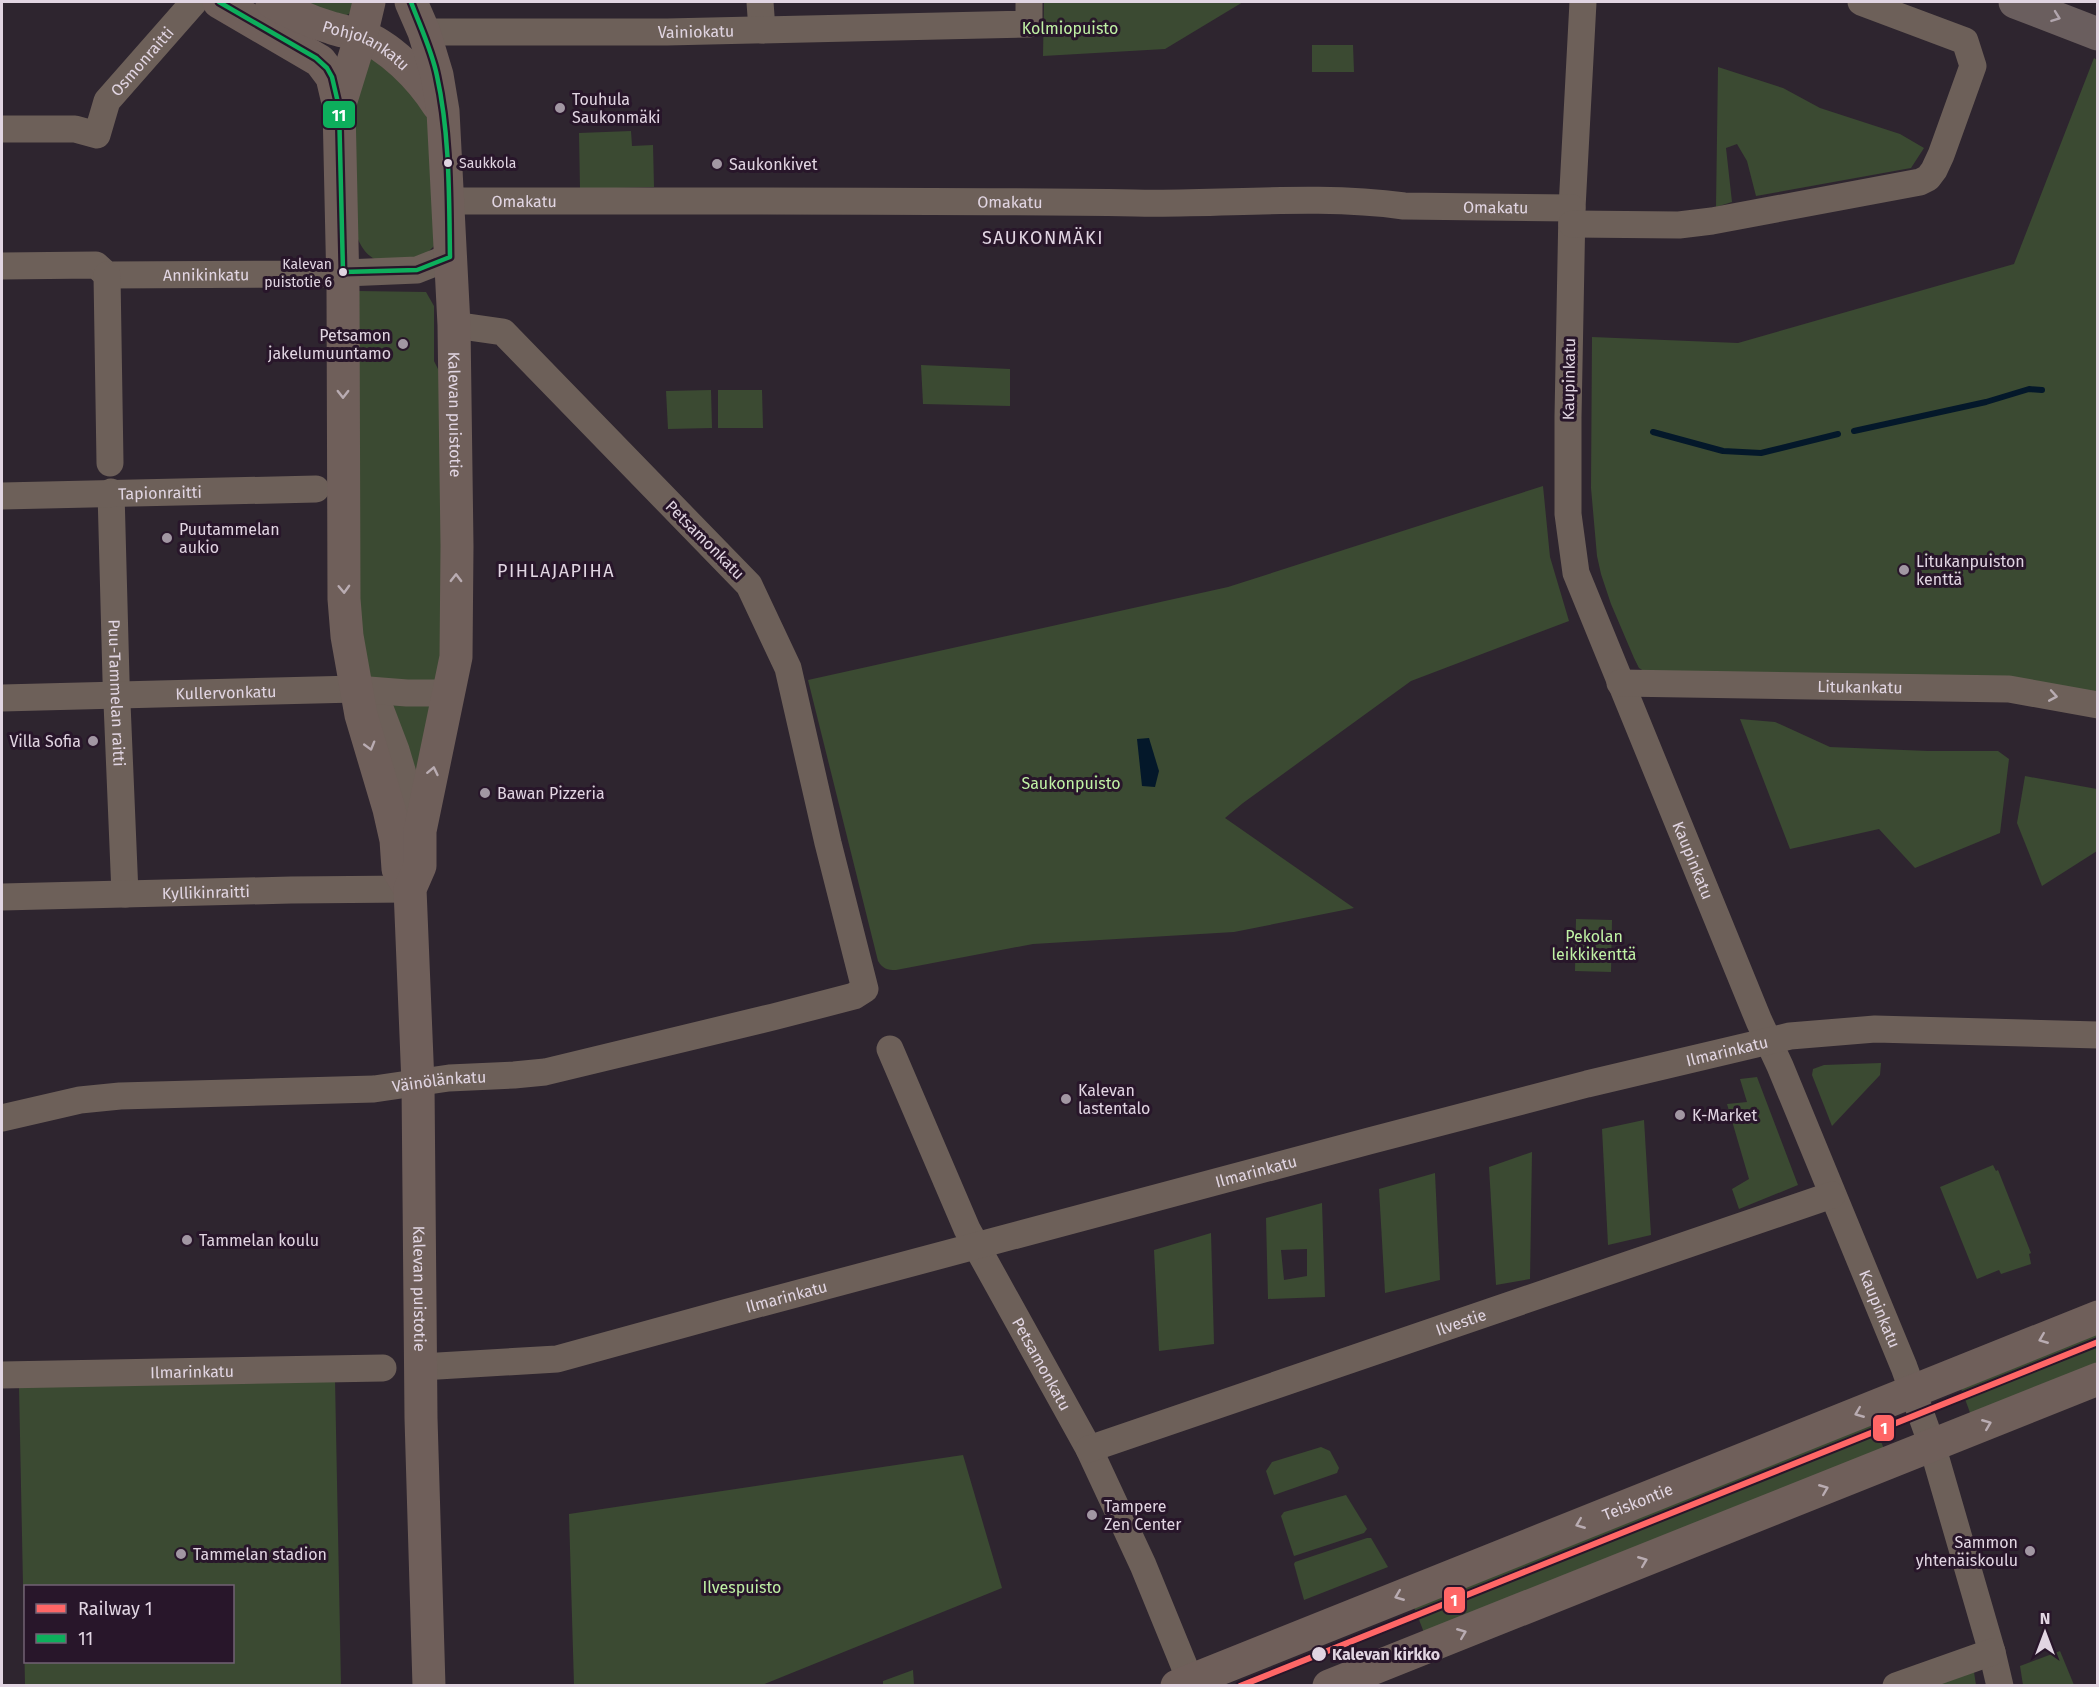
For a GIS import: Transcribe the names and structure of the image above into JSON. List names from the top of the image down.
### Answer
{
  "streets": {
    "main road": [
      "Vainiokatu",
      "Pohjolankatu",
      "Kalevan puistotie",
      "Teiskontie"
    ],
    "street": [
      "Osmonraitti",
      "Omakatu",
      "Annikinkatu",
      "Kaupinkatu",
      "Tapionraitti",
      "Petsamonkatu",
      "Litukankatu",
      "Kullervonkatu",
      "Puu-Tammelan raitti",
      "Kyllikinraitti",
      "Ilmarinkatu",
      "Väinölänkatu",
      "Ilvestie"
    ]
  },
  "crossings": [
    ["Vainiokatu", "Pohjolankatu"],
    ["Vainiokatu", "Kalevan puistotie"],
    ["Pohjolankatu", "Kalevan puistotie"],
    ["Omakatu", "Kaupinkatu"],
    ["Omakatu", "Kalevan puistotie"],
    ["Annikinkatu", "Kalevan puistotie"],
    ["Kaupinkatu", "Litukankatu"],
    ["Kaupinkatu", "Ilmarinkatu"],
    ["Kaupinkatu", "Ilvestie"],
    ["Kaupinkatu", "Teiskontie"],
    ["Kalevan puistotie", "Petsamonkatu"],
    ["Kalevan puistotie", "Kullervonkatu"],
    ["Kalevan puistotie", "Kyllikinraitti"],
    ["Kalevan puistotie", "Ilmarinkatu"],
    ["Kalevan puistotie", "Väinölänkatu"],
    ["Tapionraitti", "Puu-Tammelan raitti"],
    ["Petsamonkatu", "Ilmarinkatu"],
    ["Petsamonkatu", "Väinölänkatu"],
    ["Petsamonkatu", "Ilvestie"],
    ["Petsamonkatu", "Teiskontie"],
    ["Kullervonkatu", "Puu-Tammelan raitti"],
    ["Puu-Tammelan raitti", "Kyllikinraitti"]
  ],
  "one_way": ["Litukankatu"],
  "districts": ["SAUKONMÄKI", "PIHLAJAPIHA"],
  "parks": [
    "Kolmiopuisto",
    "Saukonpuisto",
    "Pekolan leikkikenttä",
    "Ilvespuisto"
  ],
  "places": [
    "Touhula Saukonmäki",
    "Saukkola",
    "Saukonkivet",
    "Kalevan puistotie 6",
    "Petsamon jakelumuuntamo",
    "Puutammelan aukio",
    "Litukanpuiston kenttä",
    "Villa Sofia",
    "Bawan Pizzeria",
    "Kalevan lastentalo",
    "K-Market",
    "Tammelan koulu",
    "Tampere Zen Center",
    "Sammon yhtenäiskoulu",
    "Tammelan stadion",
    "Kalevan kirkko"
  ],
  "lines": ["transit line 11", "rail line 1"],
  "legend": ["Railway 1", "11"],
  "north": "top"
}
